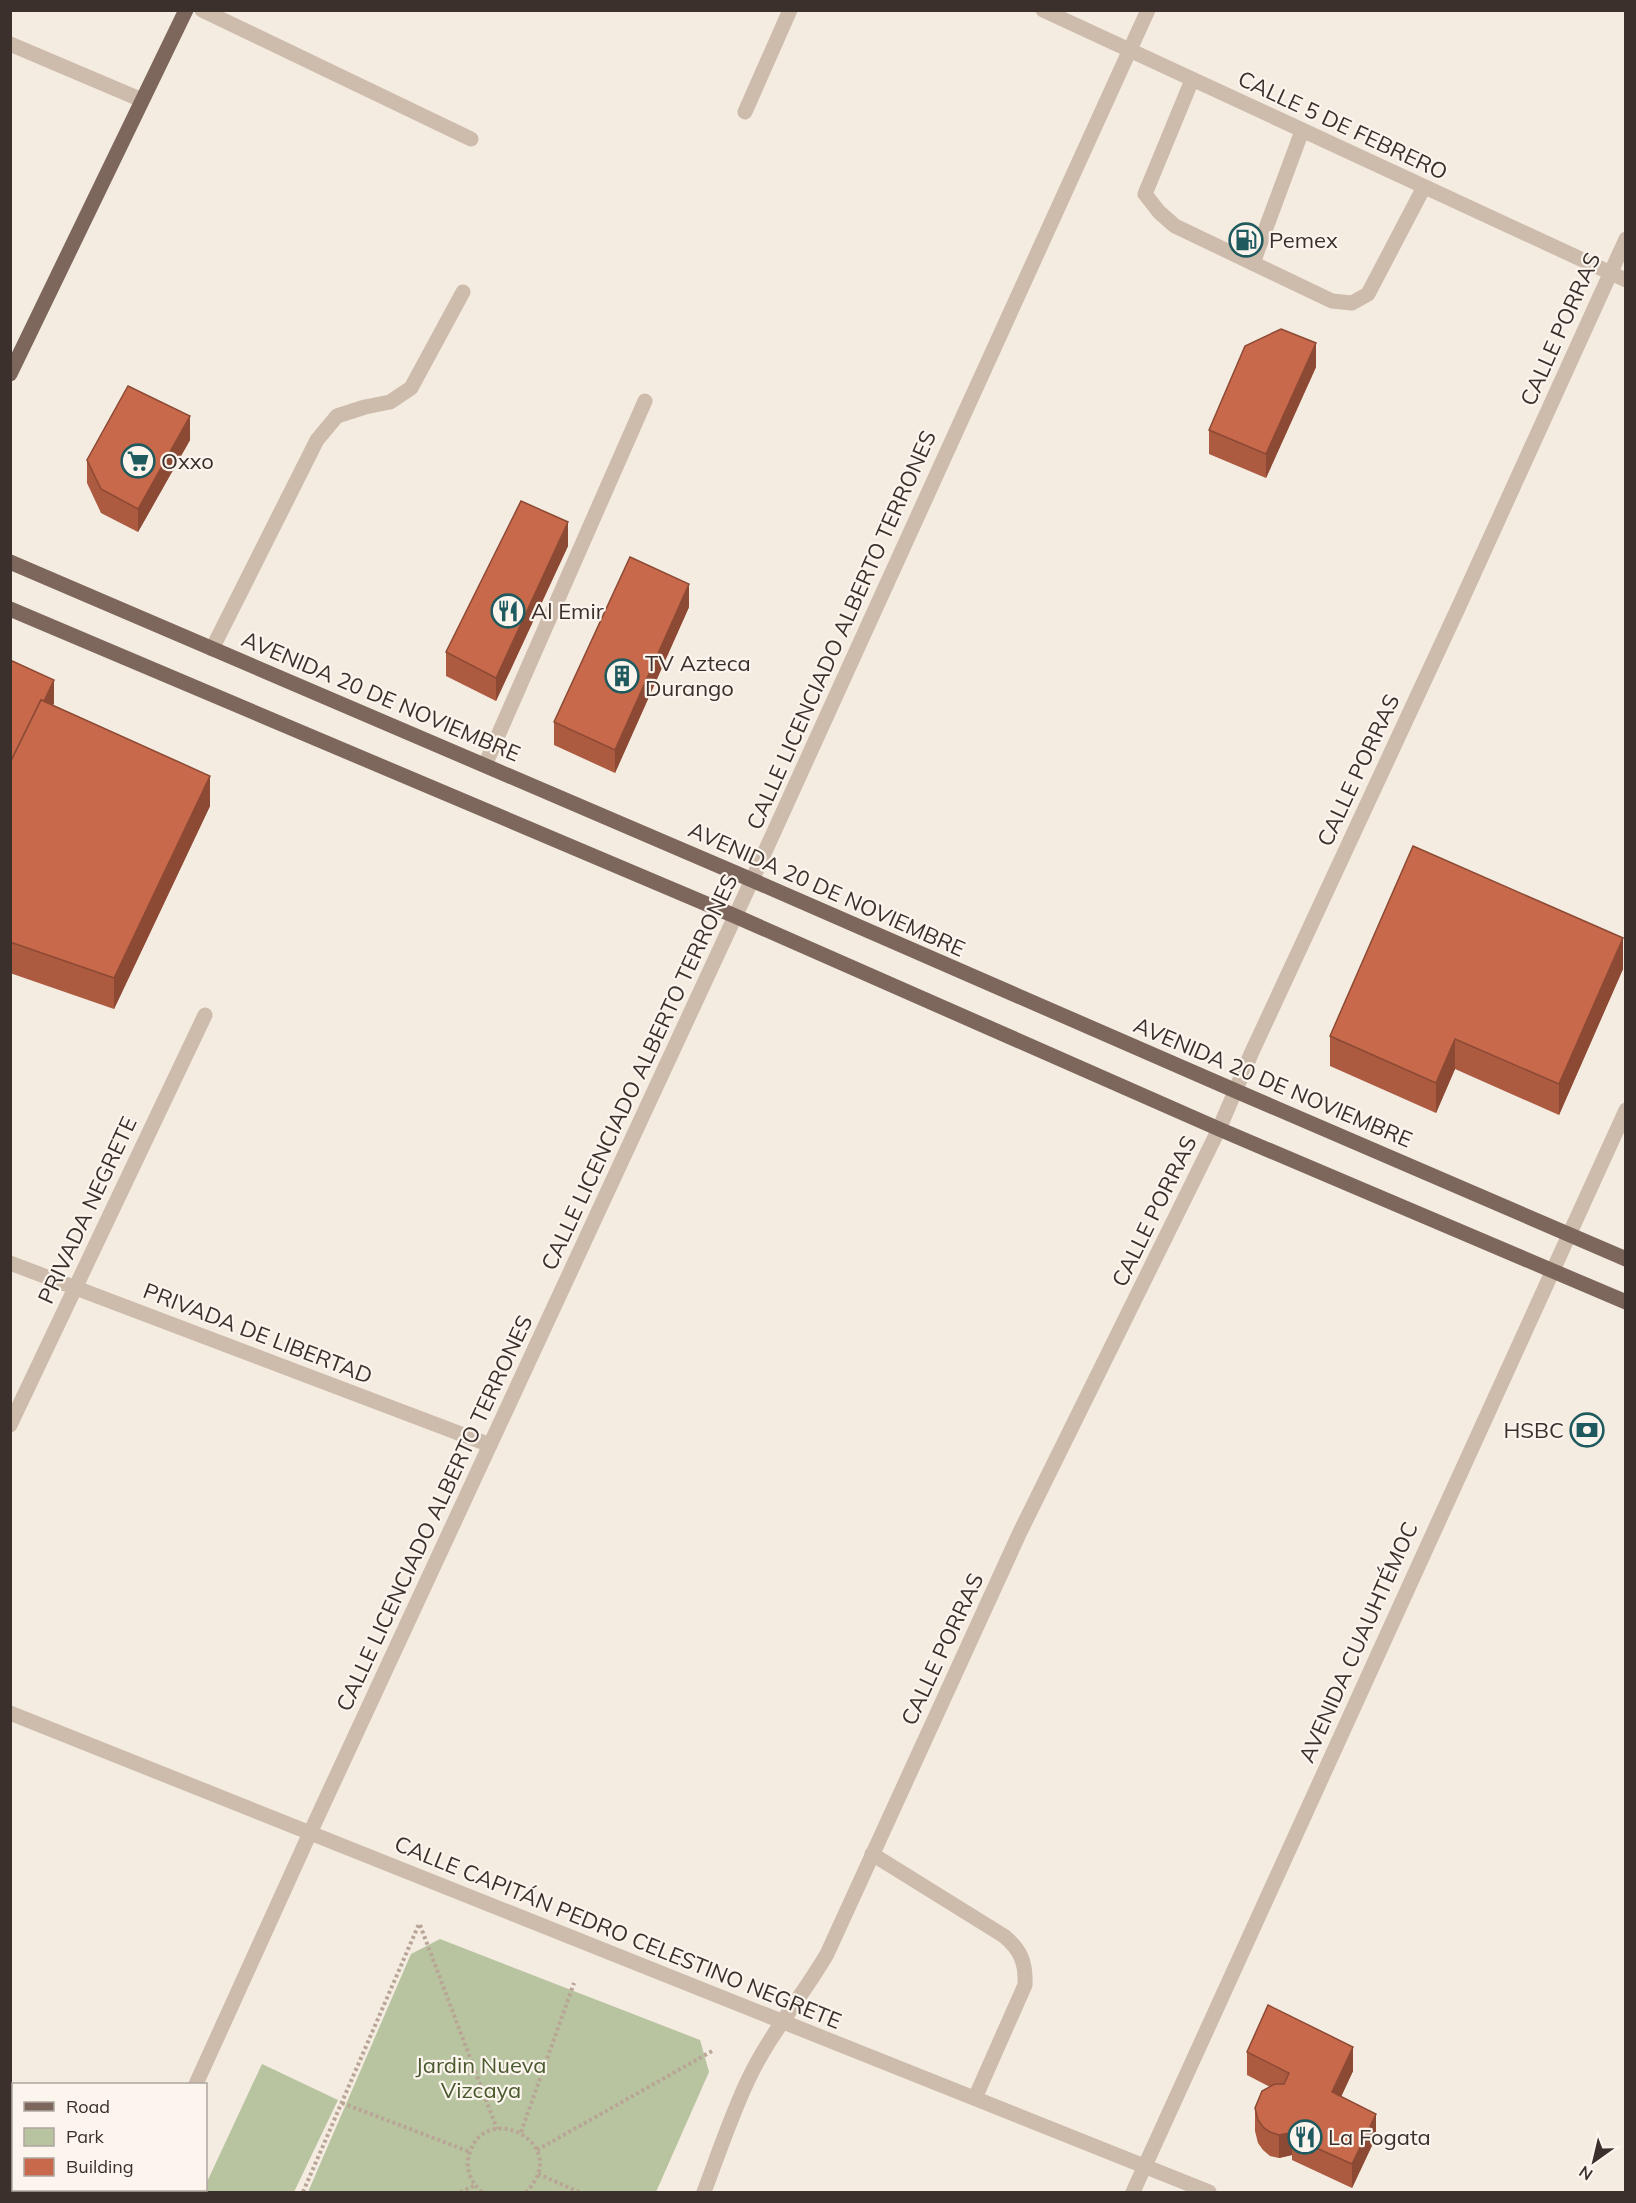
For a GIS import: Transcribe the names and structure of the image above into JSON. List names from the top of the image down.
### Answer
{
  "streets": {
    "main road": ["AVENIDA 20 DE NOVIEMBRE"],
    "street": [
      "CALLE 5 DE FEBRERO",
      "CALLE PORRAS",
      "CALLE LICENCIADO ALBERTO TERRONES",
      "PRIVADA NEGRETE",
      "PRIVADA DE LIBERTAD",
      "AVENIDA CUAUHTÉMOC",
      "CALLE CAPITÁN PEDRO CELESTINO NEGRETE"
    ]
  },
  "crossings": [
    ["CALLE 5 DE FEBRERO", "CALLE PORRAS"],
    ["CALLE 5 DE FEBRERO", "CALLE LICENCIADO ALBERTO TERRONES"],
    ["CALLE PORRAS", "AVENIDA 20 DE NOVIEMBRE"],
    ["CALLE PORRAS", "CALLE CAPITÁN PEDRO CELESTINO NEGRETE"],
    ["CALLE LICENCIADO ALBERTO TERRONES", "AVENIDA 20 DE NOVIEMBRE"],
    ["CALLE LICENCIADO ALBERTO TERRONES", "PRIVADA DE LIBERTAD"],
    ["CALLE LICENCIADO ALBERTO TERRONES", "CALLE CAPITÁN PEDRO CELESTINO NEGRETE"],
    ["AVENIDA 20 DE NOVIEMBRE", "AVENIDA CUAUHTÉMOC"],
    ["PRIVADA NEGRETE", "PRIVADA DE LIBERTAD"],
    ["AVENIDA CUAUHTÉMOC", "CALLE CAPITÁN PEDRO CELESTINO NEGRETE"]
  ],
  "parks": ["Jardin Nueva Vizcaya"],
  "places": {
    "fuel station": ["Pemex"],
    "supermarket": ["Oxxo"],
    "restaurant": ["Al Emir", "La Fogata"],
    "building": ["TV Azteca Durango"],
    "bank": ["HSBC"]
  },
  "legend": ["Road", "Park", "Building"],
  "north": "bottom left"
}
